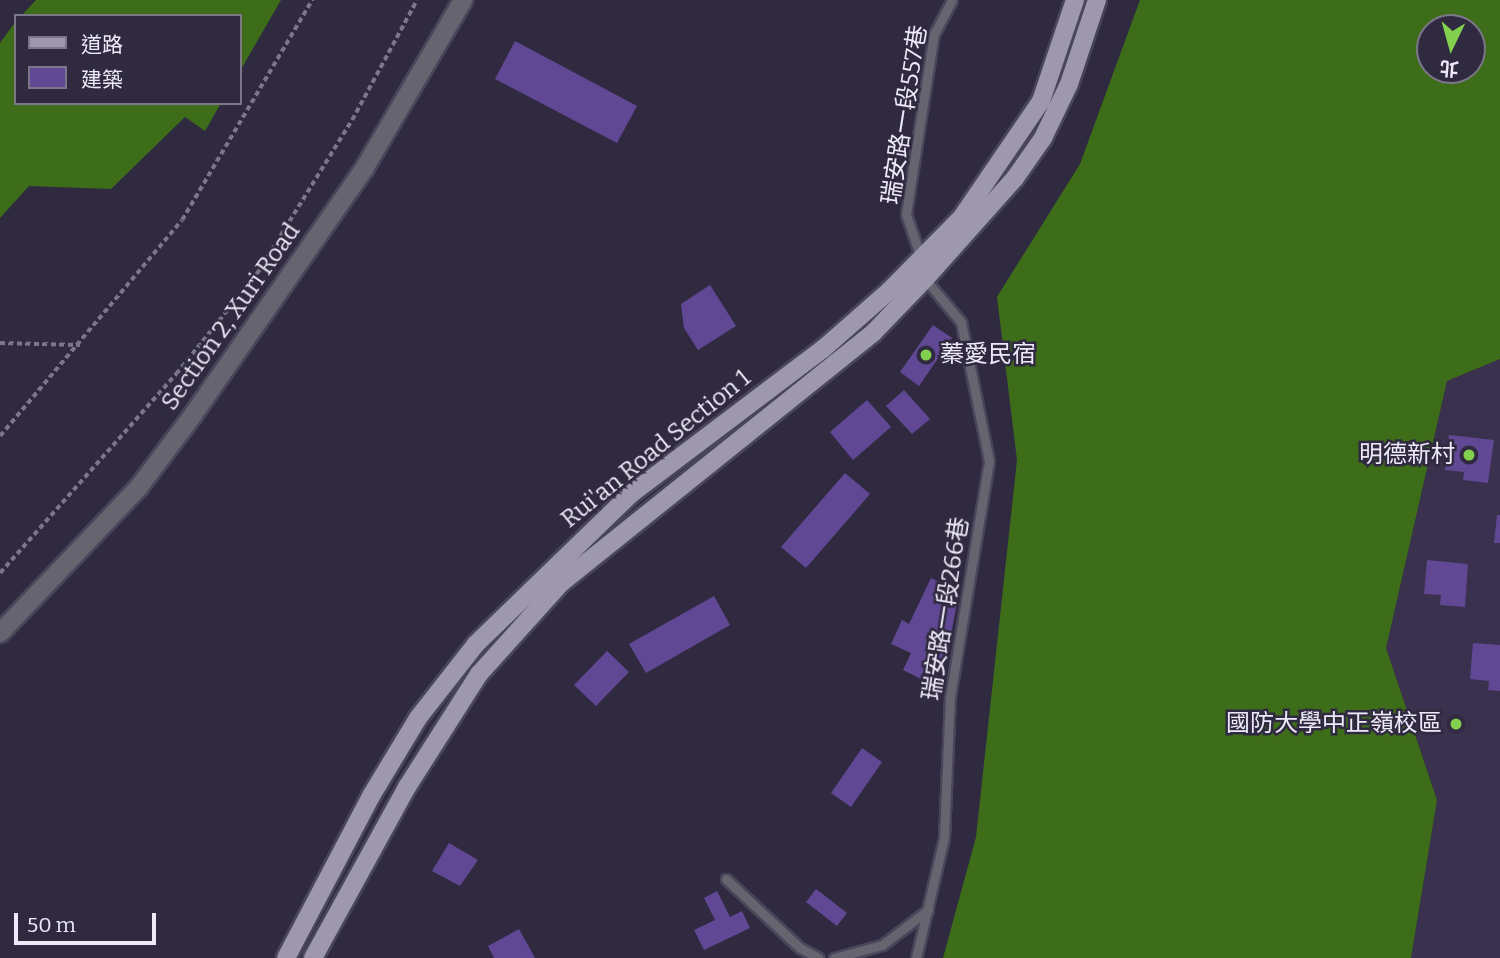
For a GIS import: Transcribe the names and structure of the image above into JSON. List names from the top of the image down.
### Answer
{
  "streets": {
    "main road": ["Rui'an Road Section 1"],
    "street": ["Section 2, Xuri Road"],
    "lane": ["瑞安路一段557巷", "瑞安路一段266巷"]
  },
  "crossings": [
    ["瑞安路一段557巷", "Rui'an Road Section 1"],
    ["瑞安路一段557巷", "瑞安路一段266巷"],
    ["Rui'an Road Section 1", "瑞安路一段266巷"]
  ],
  "places": ["蓁愛民宿", "明德新村", "國防大學中正嶺校區"],
  "legend": ["道路", "建築"],
  "scale_bar": "50 m",
  "north": "bottom"
}
